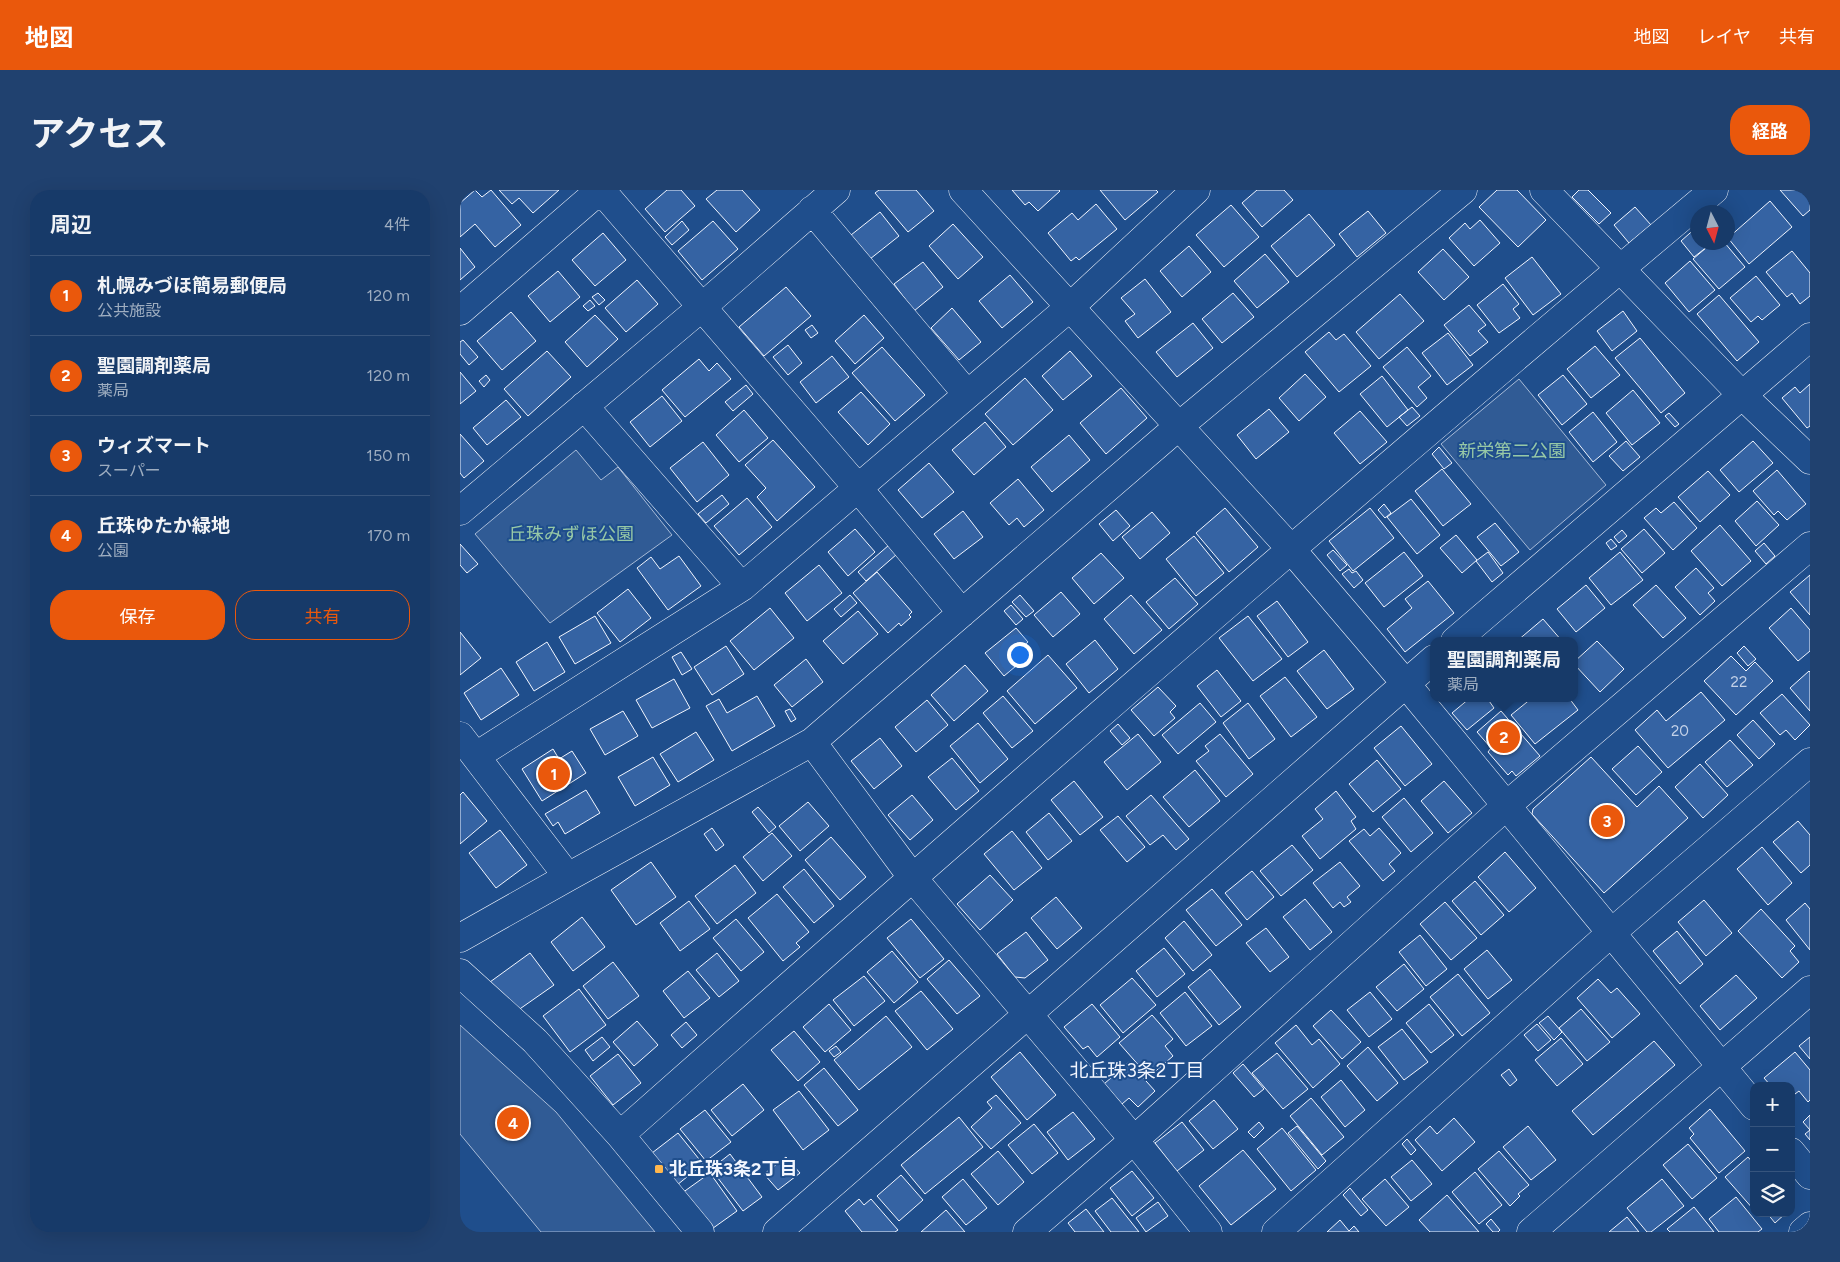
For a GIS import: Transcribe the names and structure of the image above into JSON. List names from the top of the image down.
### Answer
{
  "districts": ["北丘珠3条2丁目"],
  "parks": ["新栄第二公園", "丘珠みずほ公園"],
  "places": {
    "transit": ["北丘珠3条2丁目"]
  },
  "house_numbers": ["22", "20"],
  "north": "bottom",
  "page": {
    "header": "地図",
    "nav": ["地図", "レイヤ", "共有"],
    "title": "アクセス",
    "buttons": [
      "経路",
      ["保存", "共有"]
    ],
    "heading": ["周辺", "4件"],
    "list": [
      {
        "mark": "1",
        "name": "札幌みづほ簡易郵便局",
        "note": "公共施設",
        "value": "120 m"
      },
      {
        "mark": "2",
        "name": "聖園調剤薬局",
        "note": "薬局",
        "value": "120 m"
      },
      {
        "mark": "3",
        "name": "ウィズマート",
        "note": "スーパー",
        "value": "150 m"
      },
      {
        "mark": "4",
        "name": "丘珠ゆたか緑地",
        "note": "公園",
        "value": "170 m"
      }
    ],
    "popup": ["聖園調剤薬局", "薬局"],
    "pins": [
      "2",
      "1",
      "3",
      "4"
    ],
    "map_buttons": ["+", "−"]
  }
}
